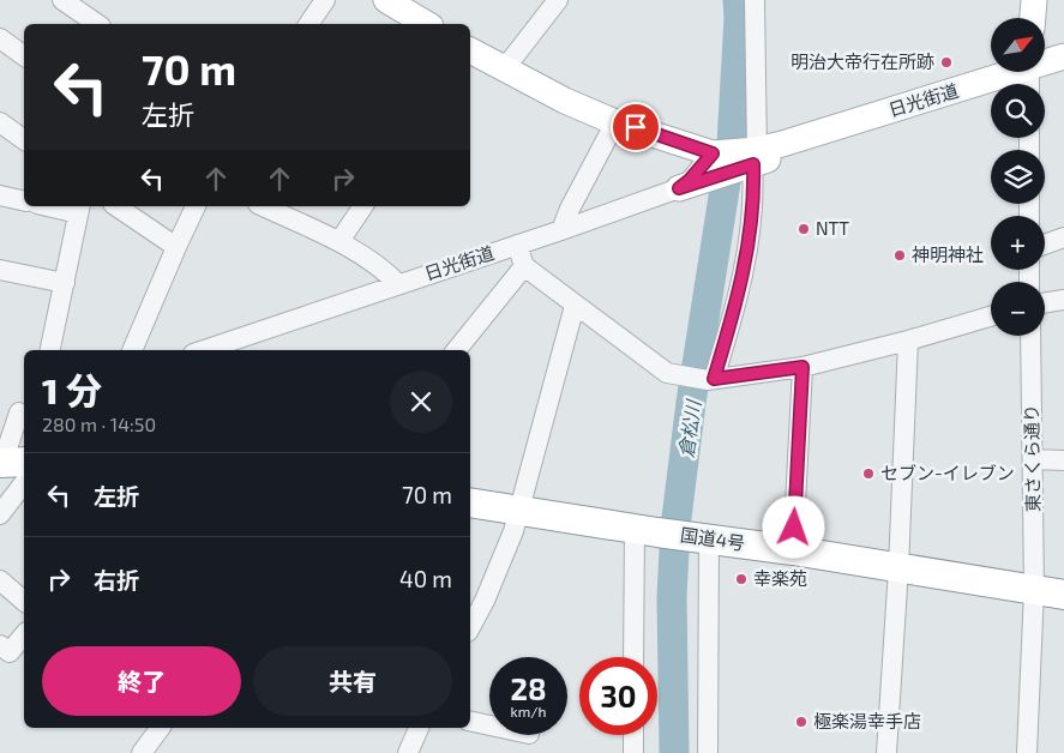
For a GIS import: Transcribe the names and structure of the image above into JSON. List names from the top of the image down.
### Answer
{
  "streets": {
    "highway": ["国道4号"],
    "main road": ["日光街道"],
    "street": ["東さくら通り"]
  },
  "crossings": [
    ["東さくら通り", "国道4号"]
  ],
  "water": ["倉松川"],
  "places": [
    "明治大帝行在所跡",
    "NTT",
    "神明神社",
    "セブン-イレブン",
    "幸楽苑",
    "極楽湯幸手店"
  ],
  "north": "top right",
  "page": {
    "map_buttons": ["+", "−"],
    "turn": ["70 m", "左折"],
    "heading": ["1 分", "280 m · 14:50"],
    "list": [
      {
        "name": "左折",
        "value": "70 m"
      },
      {
        "name": "右折",
        "value": "40 m"
      }
    ],
    "buttons": ["終了", "共有"],
    "speed": "28 km/h",
    "limit": "30"
  }
}
